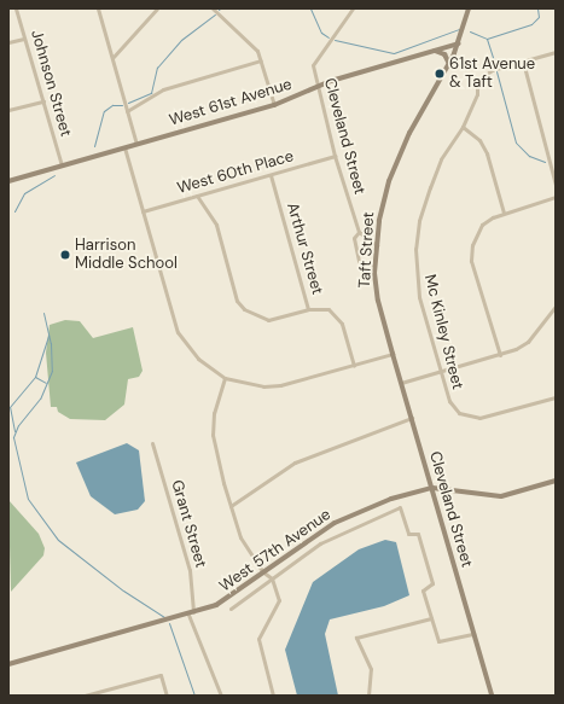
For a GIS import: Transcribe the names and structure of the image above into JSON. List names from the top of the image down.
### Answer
{
  "streets": {
    "main road": [
      "West 61st Avenue",
      "Cleveland Street",
      "Taft Street",
      "West 57th Avenue"
    ],
    "street": [
      "Johnson Street",
      "West 60th Place",
      "Arthur Street",
      "Mc Kinley Street",
      "Grant Street"
    ]
  },
  "crossings": [
    ["Johnson Street", "West 61st Avenue"],
    ["West 61st Avenue", "Cleveland Street"],
    ["West 61st Avenue", "Taft Street"],
    ["Cleveland Street", "West 60th Place"],
    ["Cleveland Street", "Taft Street"],
    ["Cleveland Street", "West 57th Avenue"],
    ["West 60th Place", "Arthur Street"],
    ["Grant Street", "West 57th Avenue"]
  ],
  "places": ["61st Avenue & Taft", "Harrison Middle School"]
}
